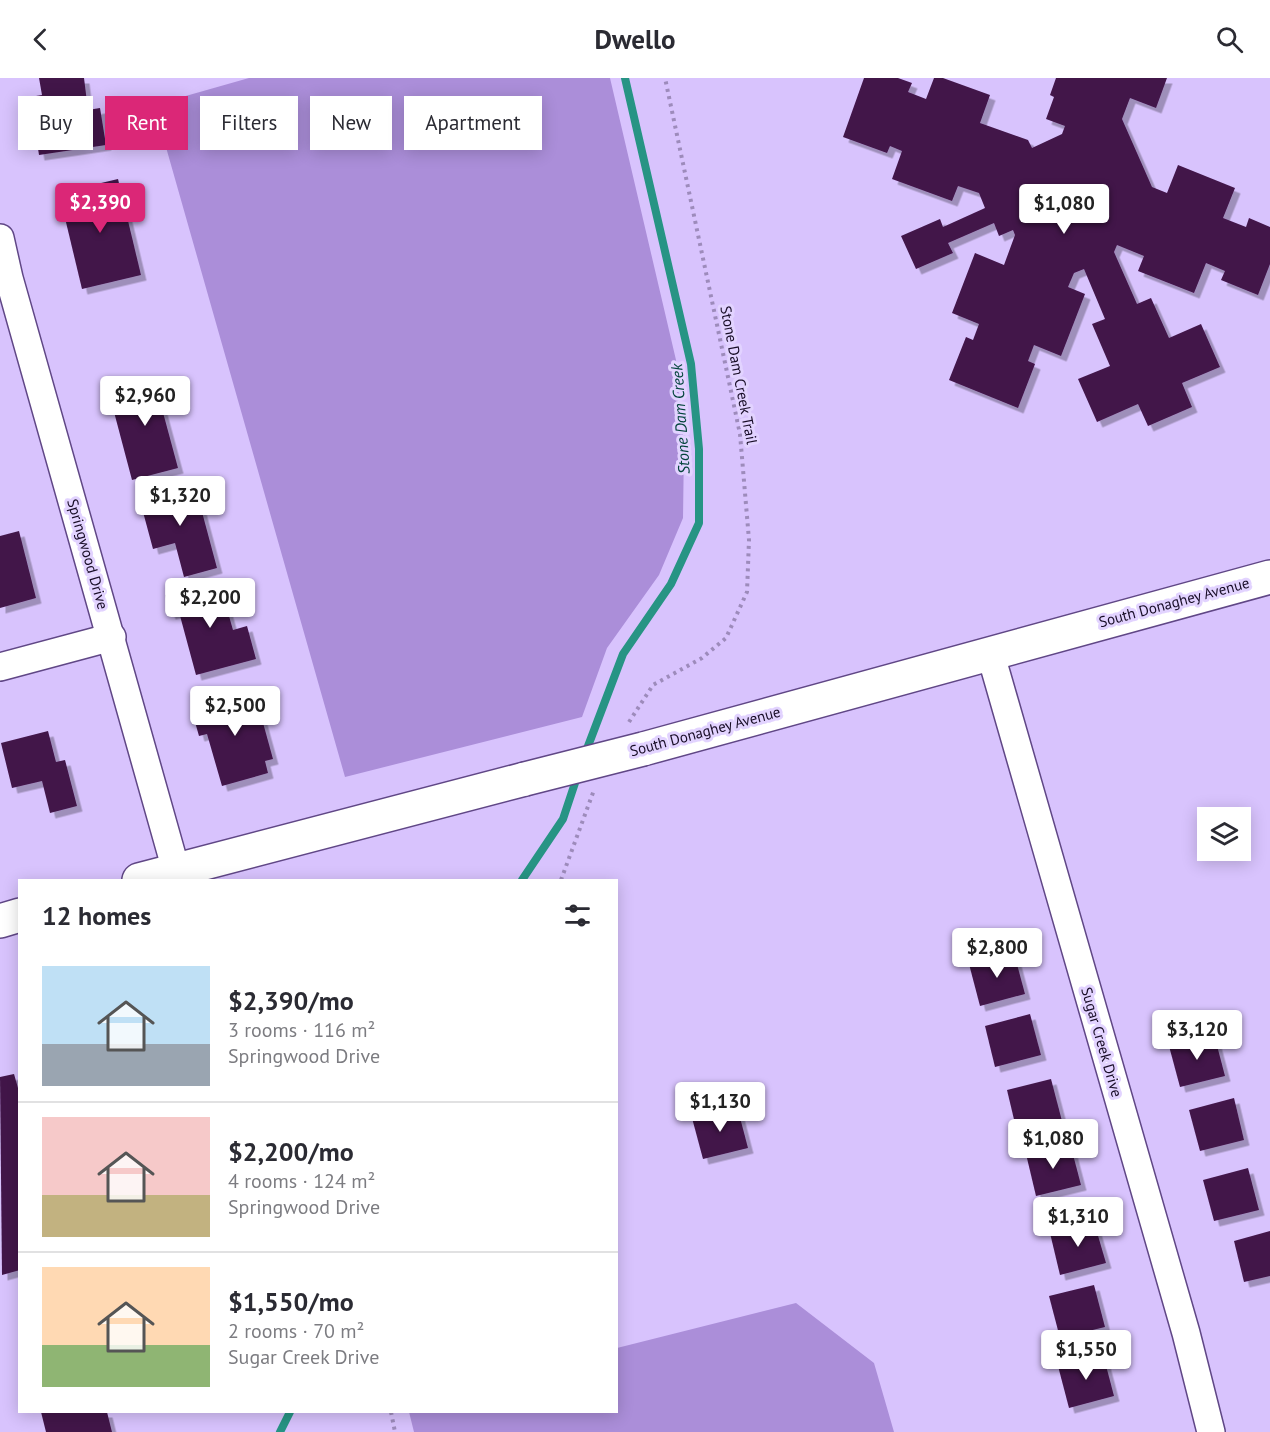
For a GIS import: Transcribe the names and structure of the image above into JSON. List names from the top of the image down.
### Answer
{
  "streets": {
    "street": ["Springwood Drive", "South Donaghey Avenue", "Sugar Creek Drive"],
    "path": ["Stone Dam Creek Trail"]
  },
  "crossings": [
    ["Stone Dam Creek Trail", "South Donaghey Avenue"],
    ["Springwood Drive", "South Donaghey Avenue"],
    ["South Donaghey Avenue", "Sugar Creek Drive"]
  ],
  "water": ["Stone Dam Creek"],
  "page": {
    "header": "Dwello",
    "chip": [
      "Buy",
      "Rent",
      "Filters",
      "New",
      "Apartment"
    ],
    "price": [
      "$2,390",
      "$1,080",
      "$2,960",
      "$1,320",
      "$2,200",
      "$2,500",
      "$2,800",
      "$3,120",
      "$1,130",
      "$1,080",
      "$1,310",
      "$1,550"
    ],
    "heading": "12 homes",
    "list": [
      {
        "name": "$2,390/mo",
        "note": "3 rooms · 116 m² · Springwood Drive"
      },
      {
        "name": "$2,200/mo",
        "note": "4 rooms · 124 m² · Springwood Drive"
      },
      {
        "name": "$1,550/mo",
        "note": "2 rooms · 70 m² · Sugar Creek Drive"
      }
    ]
  }
}
